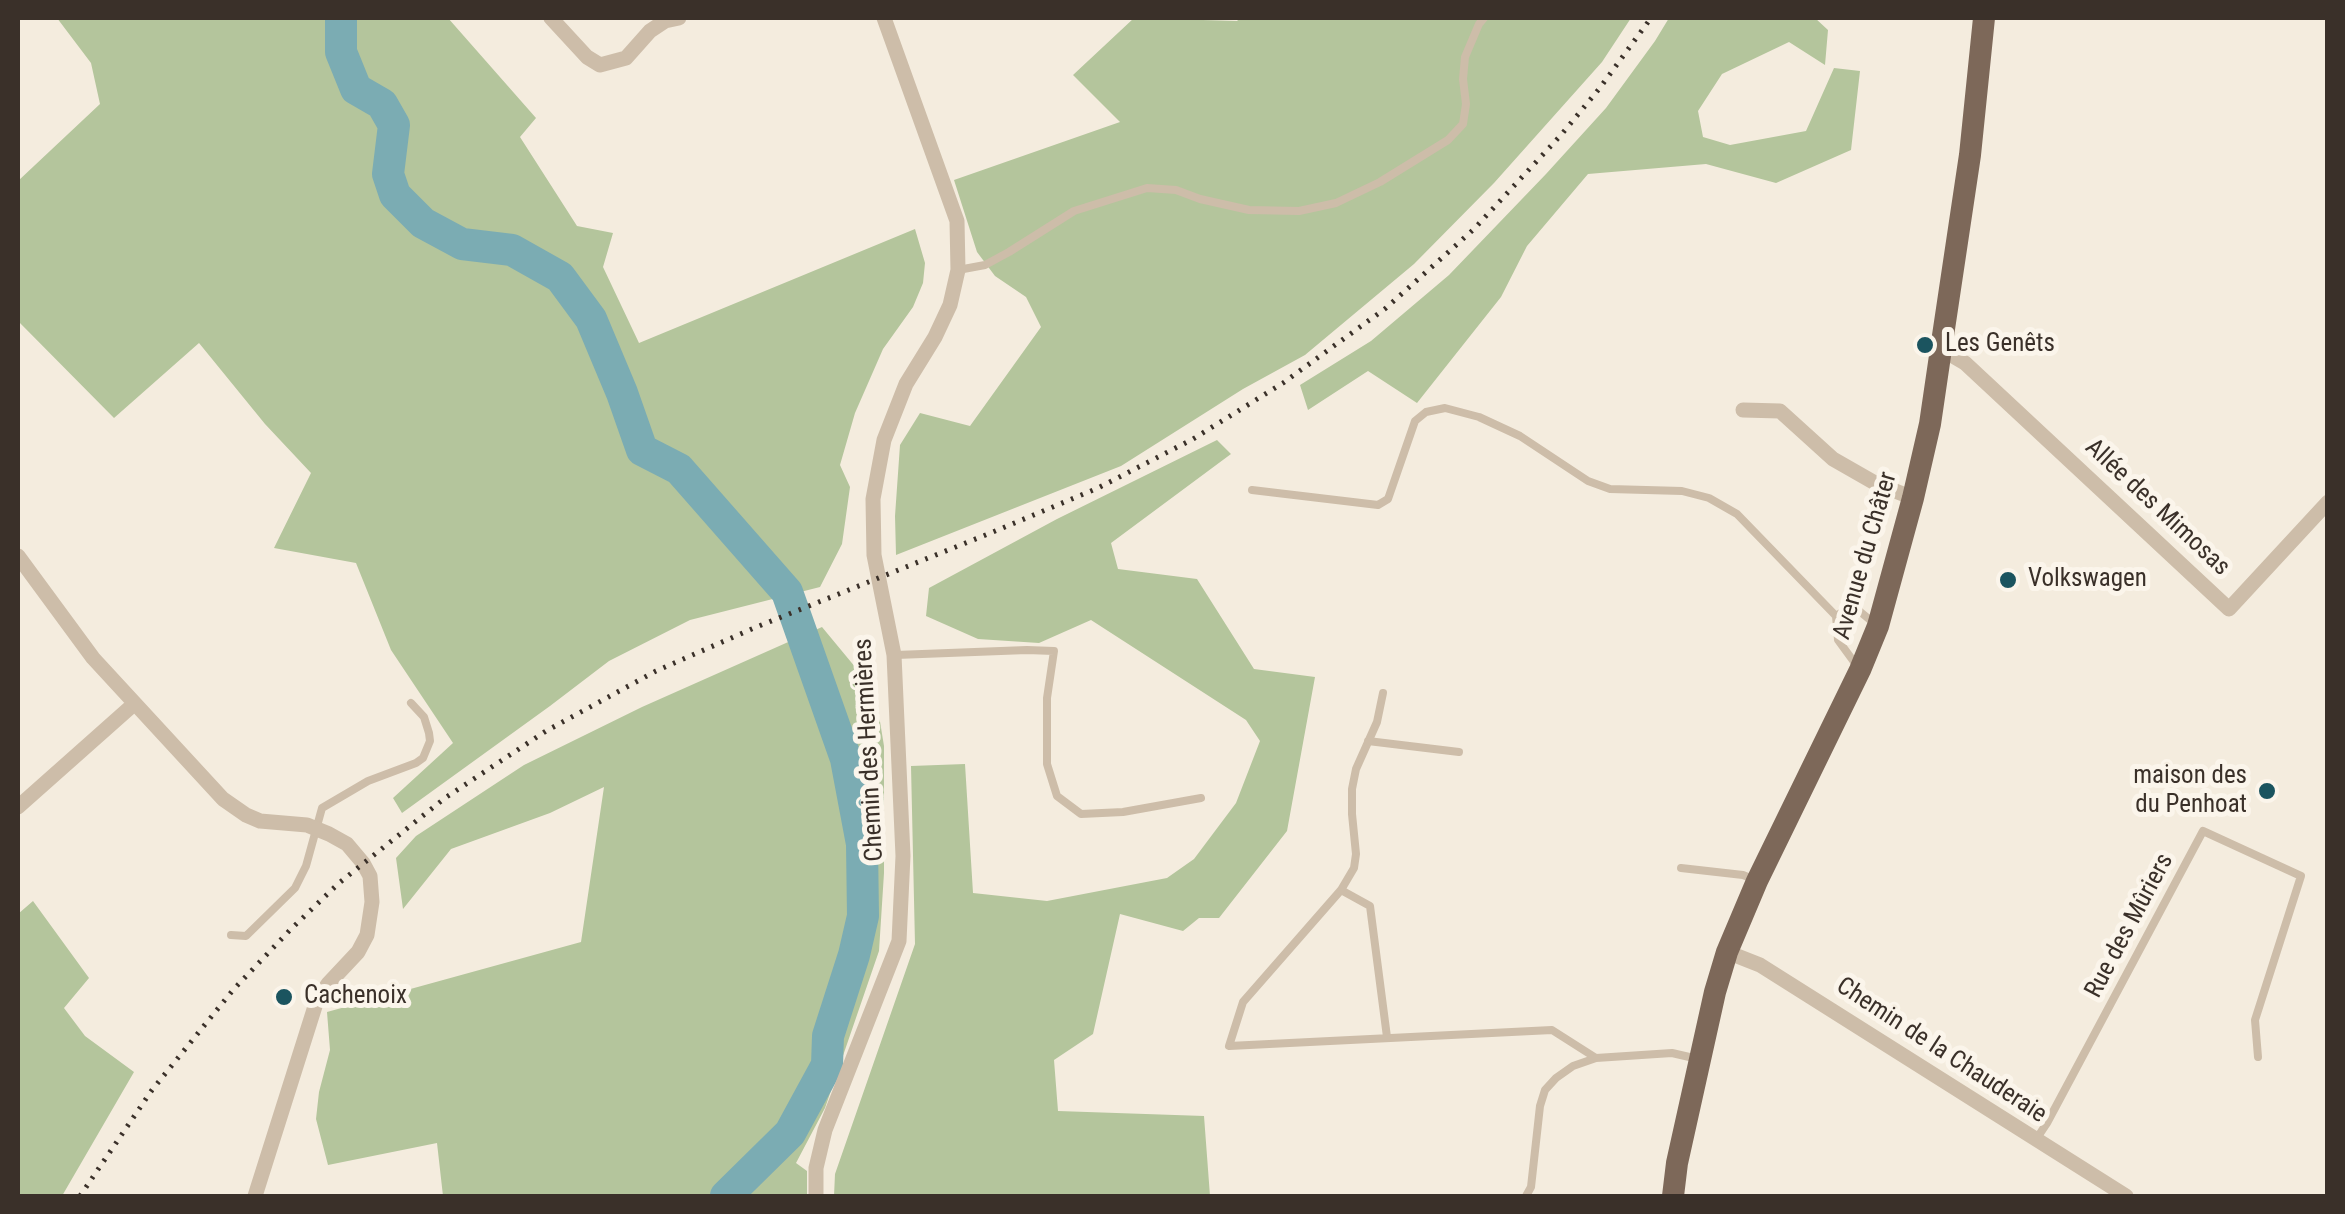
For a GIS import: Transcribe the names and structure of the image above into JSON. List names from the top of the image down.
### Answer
{
  "streets": {
    "main road": ["Avenue du Châter"],
    "street": ["Allée des Mimosas", "Chemin des Hermières", "Chemin de la Chauderaie"],
    "lane": ["Rue des Mûriers"]
  },
  "crossings": [
    ["Allée des Mimosas", "Avenue du Châter"],
    ["Avenue du Châter", "Chemin de la Chauderaie"],
    ["Rue des Mûriers", "Chemin de la Chauderaie"]
  ],
  "places": [
    "Les Genêts",
    "Volkswagen",
    "maison des du Penhoat",
    "Cachenoix"
  ]
}
